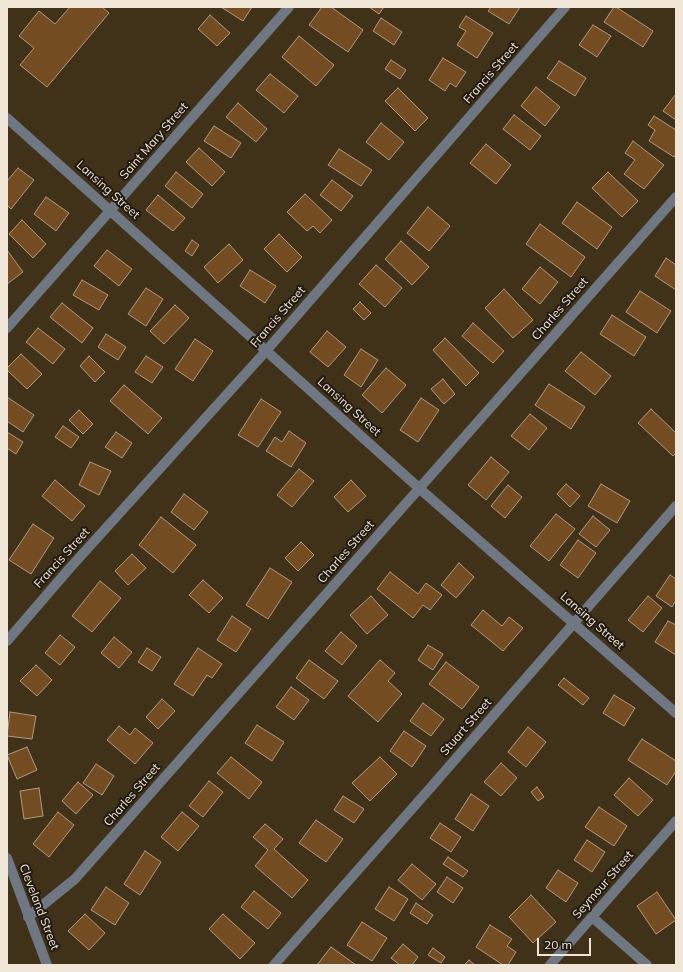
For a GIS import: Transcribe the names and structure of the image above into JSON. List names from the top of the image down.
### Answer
{
  "streets": {
    "street": [
      "Francis Street",
      "Saint Mary Street",
      "Lansing Street",
      "Charles Street",
      "Stuart Street",
      "Seymour Street",
      "Cleveland Street"
    ]
  },
  "crossings": [
    ["Francis Street", "Lansing Street"],
    ["Saint Mary Street", "Lansing Street"],
    ["Lansing Street", "Charles Street"],
    ["Lansing Street", "Stuart Street"],
    ["Charles Street", "Cleveland Street"]
  ],
  "scale_bar": "20 m"
}
